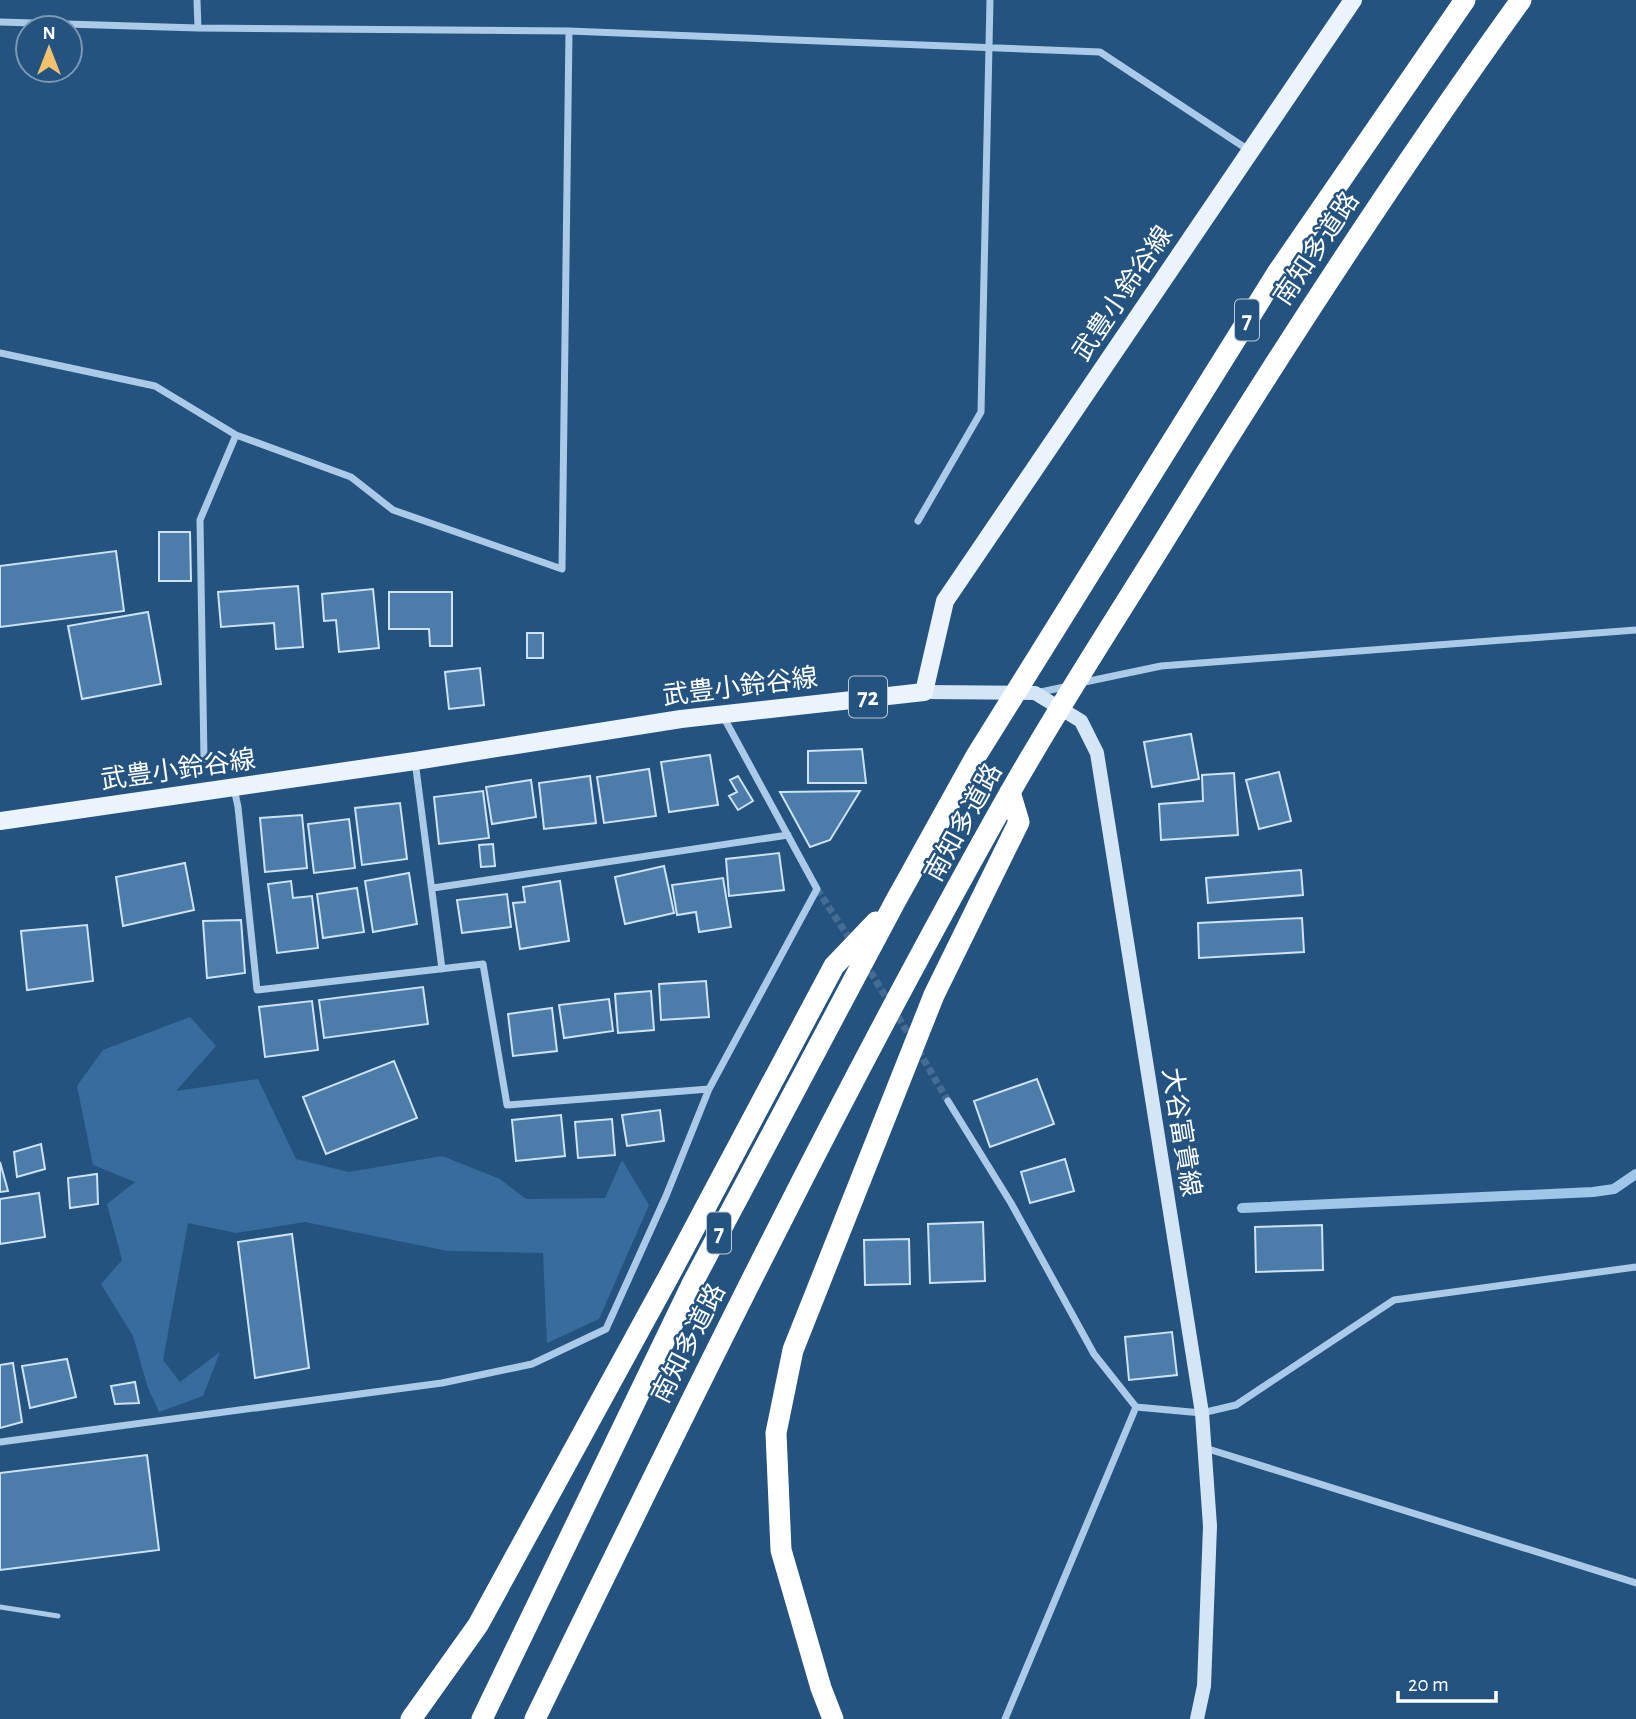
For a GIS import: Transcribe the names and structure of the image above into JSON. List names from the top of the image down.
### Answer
{
  "streets": {
    "highway": ["南知多道路", "7"],
    "main road": ["武豊小鈴谷線", "72", "大谷富貴線"]
  },
  "scale_bar": "20 m",
  "north": "top"
}
